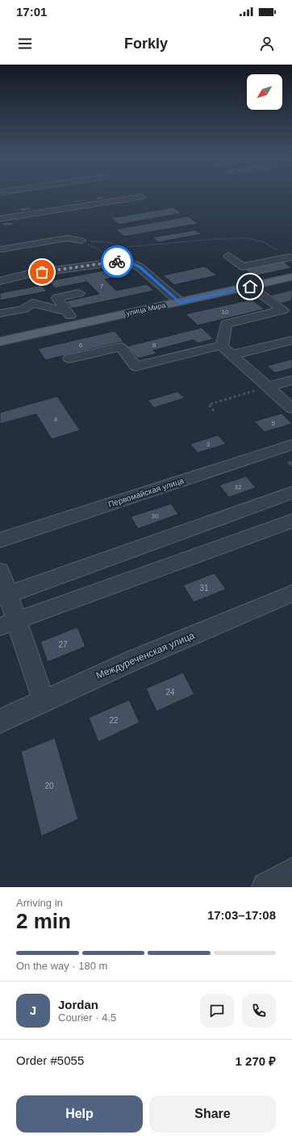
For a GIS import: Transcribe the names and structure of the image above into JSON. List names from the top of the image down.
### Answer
{
  "streets": {
    "main road": ["улица Мира"],
    "street": ["Первомайская улица", "Междуреченская улица"]
  },
  "house_numbers": [
    "7",
    "10",
    "6",
    "8",
    "4",
    "5",
    "3",
    "32",
    "30",
    "31",
    "27",
    "24",
    "22",
    "20"
  ],
  "north": "bottom left",
  "page": {
    "status": "17:01",
    "header": "Forkly",
    "heading": ["2 min", "Arriving in", "17:03–17:08"],
    "panel": [
      "Jordan",
      "Courier · 4.5",
      "Order #5055",
      "1 270 ₽"
    ],
    "bar": "On the way · 180 m",
    "round": "J",
    "buttons": ["Help", "Share"]
  }
}
